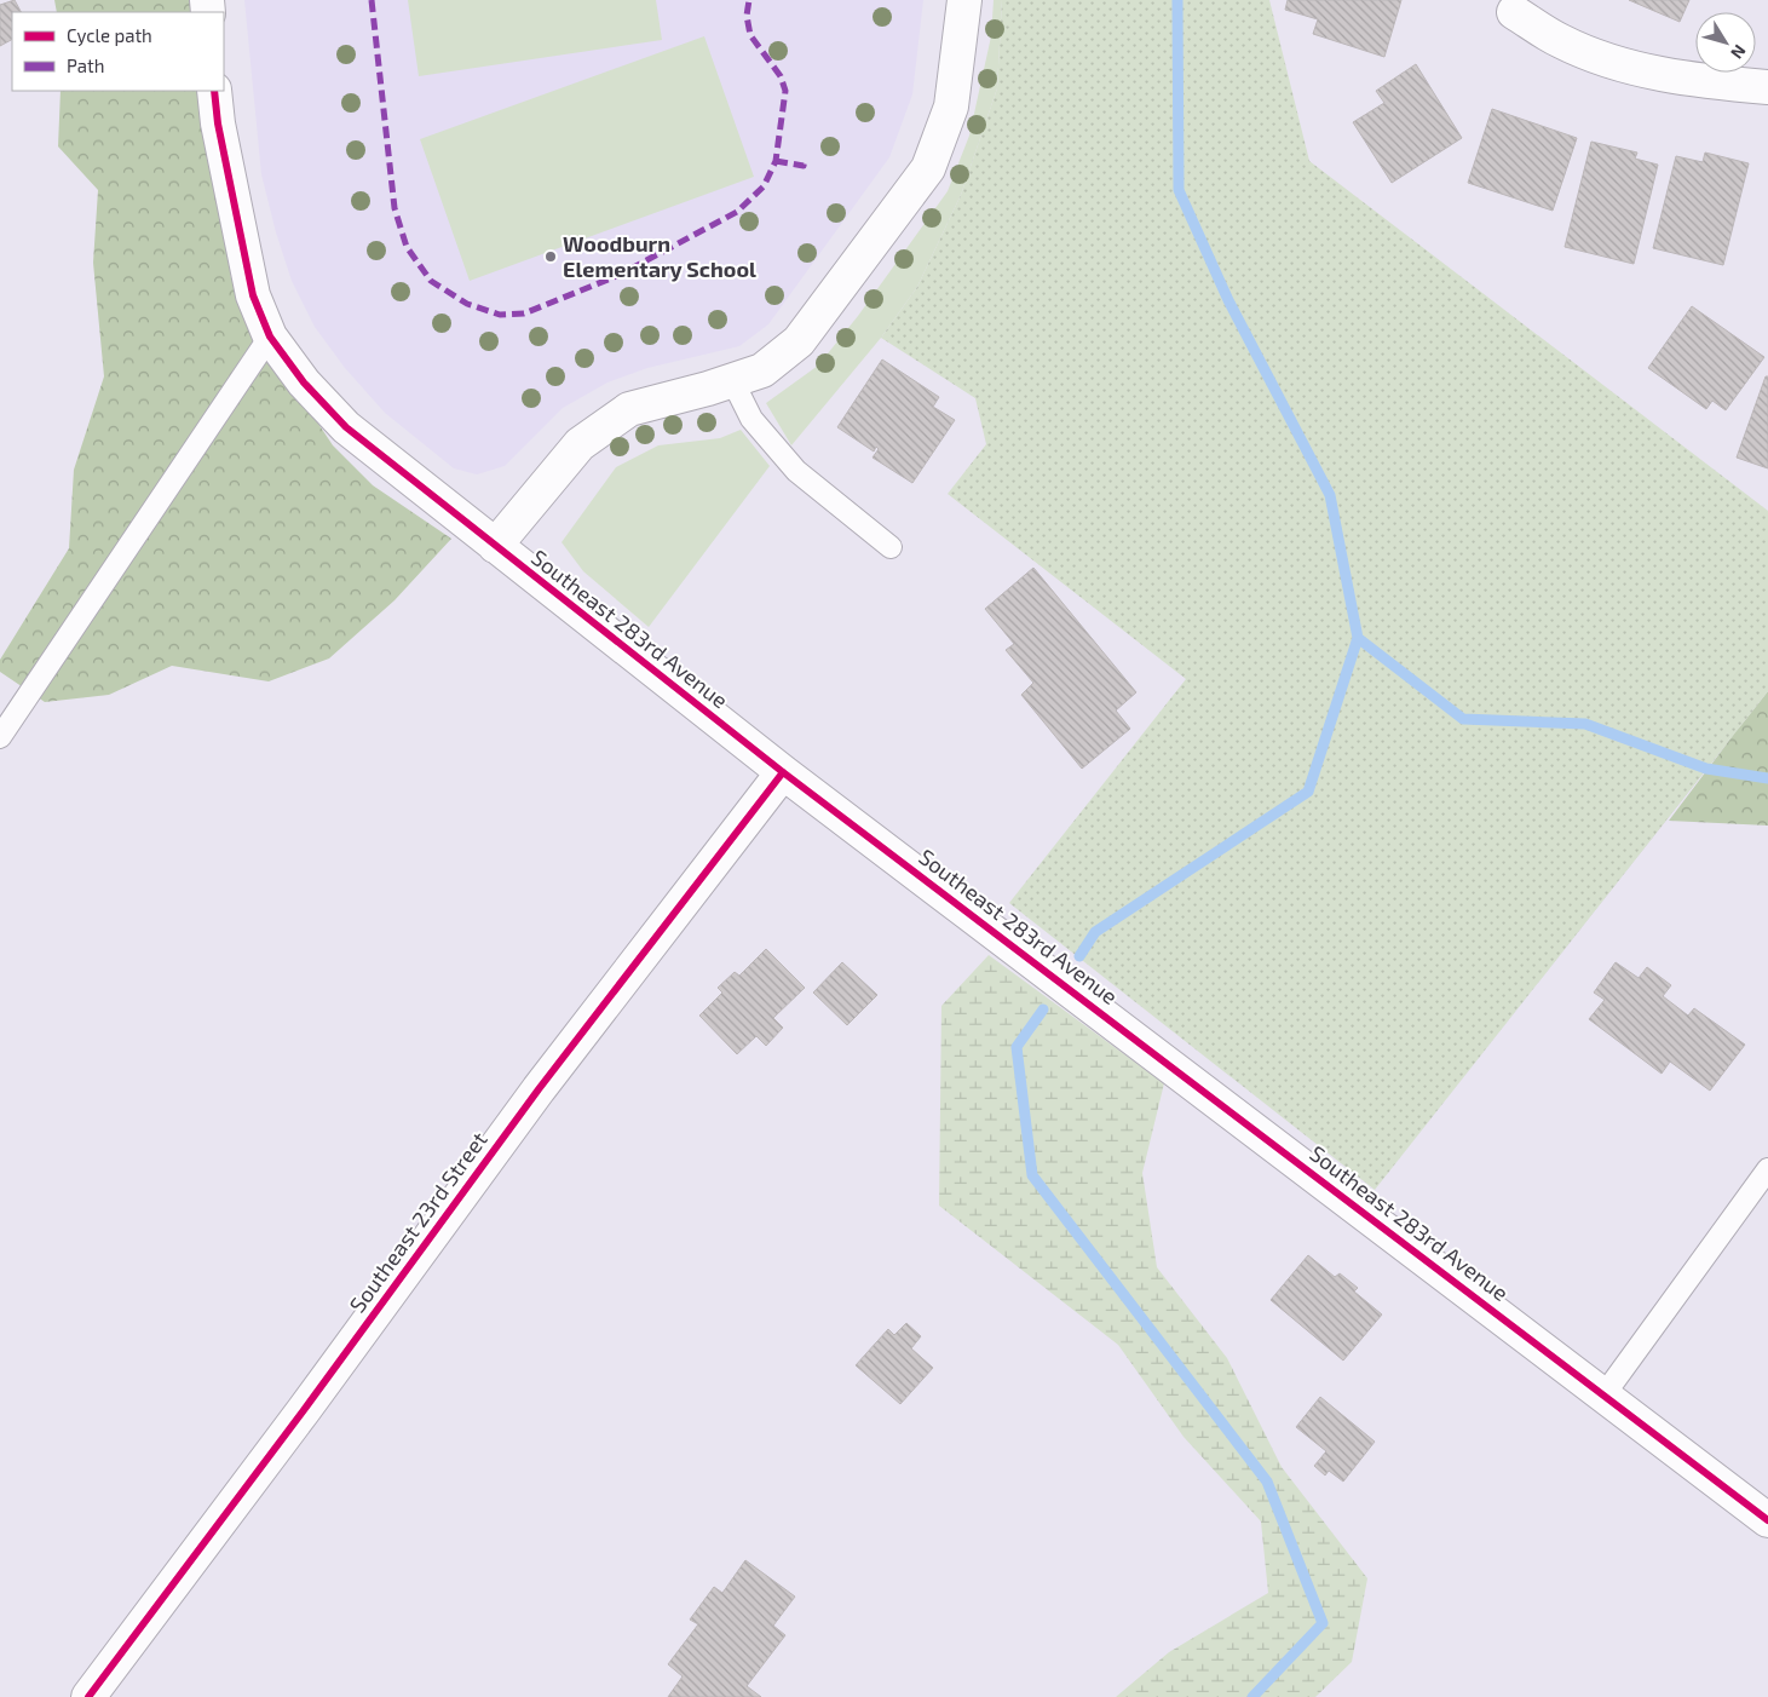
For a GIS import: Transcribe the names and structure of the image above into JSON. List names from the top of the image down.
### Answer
{
  "streets": {
    "street": ["Southeast 283rd Avenue", "Southeast 23rd Street"]
  },
  "crossings": [
    ["Southeast 283rd Avenue", "Southeast 23rd Street"]
  ],
  "places": ["Woodburn Elementary School"],
  "legend": ["Cycle path", "Path"],
  "north": "bottom right"
}
